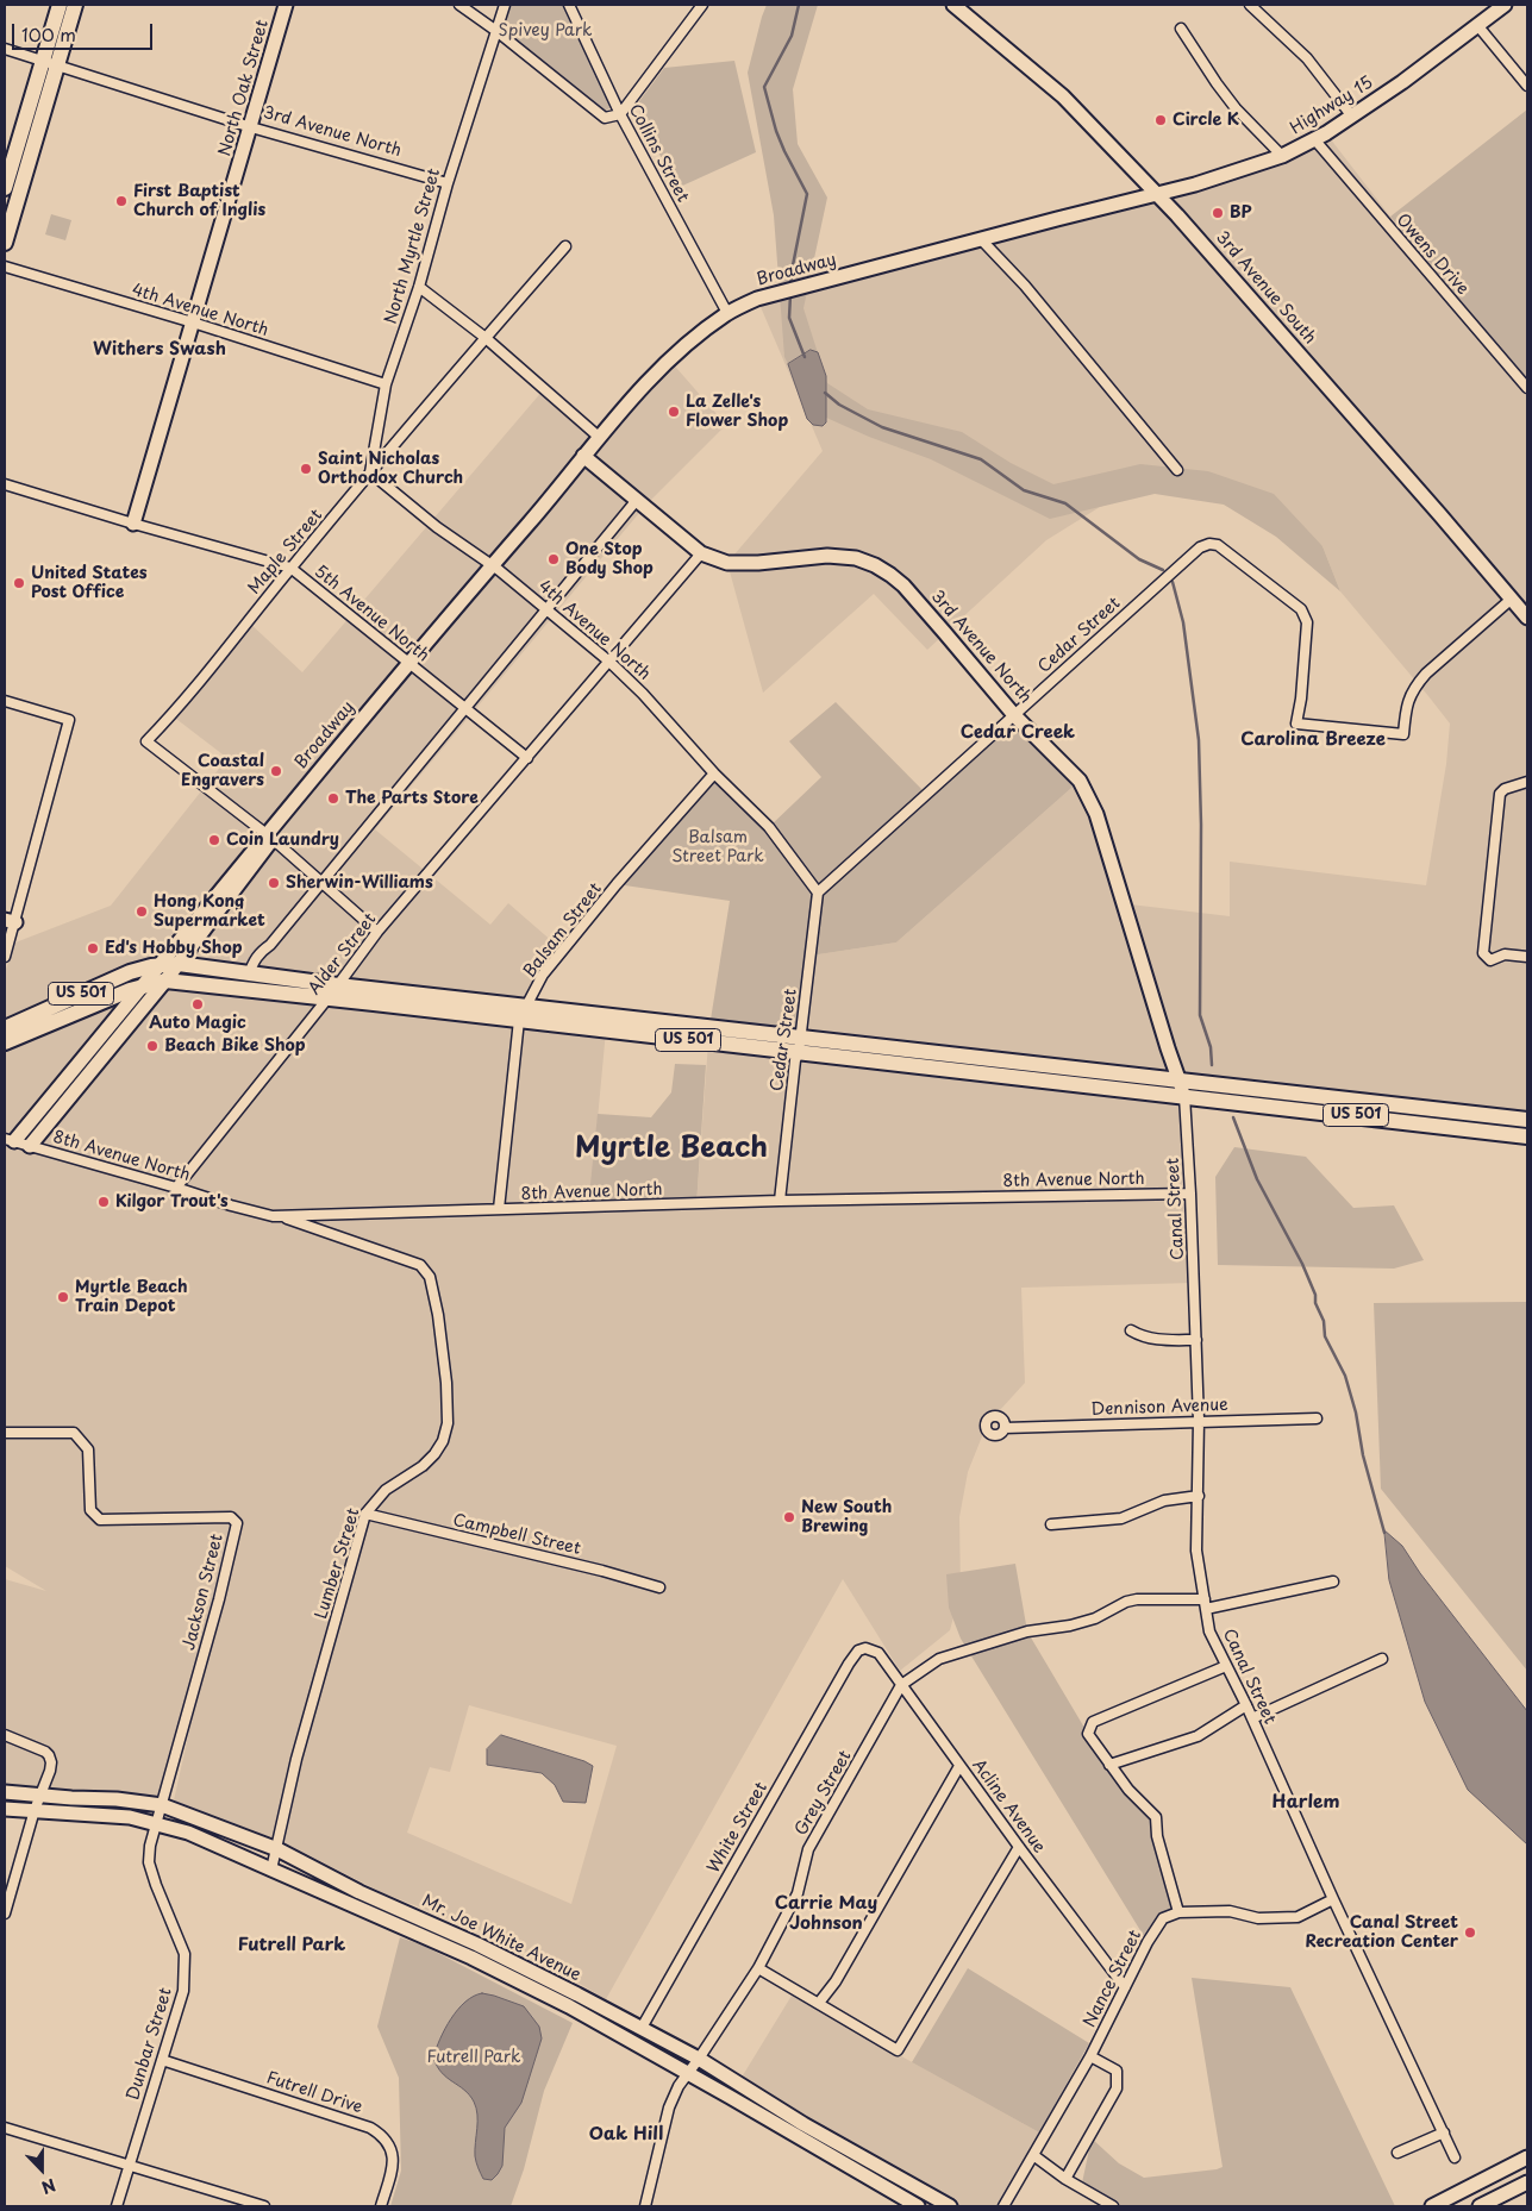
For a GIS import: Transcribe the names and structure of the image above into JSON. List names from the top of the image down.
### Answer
{
  "streets": {
    "main road": [
      "North Oak Street",
      "Highway 15",
      "3rd Avenue North",
      "Broadway",
      "3rd Avenue South",
      "US 501",
      "Mr. Joe White Avenue"
    ],
    "street": [
      "Collins Street",
      "North Myrtle Street",
      "Owens Drive",
      "4th Avenue North",
      "Maple Street",
      "5th Avenue North",
      "Cedar Street",
      "Balsam Street",
      "Alder Street",
      "8th Avenue North",
      "Canal Street",
      "Dennison Avenue",
      "Campbell Street",
      "Lumber Street",
      "Jackson Street",
      "Grey Street",
      "Acline Avenue",
      "White Street",
      "Nance Street",
      "Dunbar Street",
      "Futrell Drive"
    ]
  },
  "crossings": [
    ["North Oak Street", "3rd Avenue North"],
    ["North Oak Street", "4th Avenue North"],
    ["North Oak Street", "5th Avenue North"],
    ["Highway 15", "Owens Drive"],
    ["Highway 15", "Broadway"],
    ["Highway 15", "3rd Avenue South"],
    ["3rd Avenue North", "North Myrtle Street"],
    ["3rd Avenue North", "Broadway"],
    ["3rd Avenue North", "Cedar Street"],
    ["3rd Avenue North", "Alder Street"],
    ["3rd Avenue North", "US 501"],
    ["3rd Avenue North", "Canal Street"],
    ["Collins Street", "Broadway"],
    ["North Myrtle Street", "4th Avenue North"],
    ["North Myrtle Street", "Maple Street"],
    ["Broadway", "3rd Avenue South"],
    ["Broadway", "4th Avenue North"],
    ["Broadway", "Maple Street"],
    ["Broadway", "5th Avenue North"],
    ["Broadway", "US 501"],
    ["Broadway", "8th Avenue North"],
    ["3rd Avenue South", "Cedar Street"],
    ["4th Avenue North", "Maple Street"],
    ["4th Avenue North", "Cedar Street"],
    ["4th Avenue North", "Balsam Street"],
    ["4th Avenue North", "Alder Street"],
    ["Maple Street", "5th Avenue North"],
    ["5th Avenue North", "Alder Street"],
    ["Cedar Street", "US 501"],
    ["Cedar Street", "8th Avenue North"],
    ["Balsam Street", "US 501"],
    ["Balsam Street", "8th Avenue North"],
    ["Alder Street", "US 501"],
    ["Alder Street", "8th Avenue North"],
    ["US 501", "Canal Street"],
    ["8th Avenue North", "Canal Street"],
    ["8th Avenue North", "Lumber Street"],
    ["Canal Street", "Dennison Avenue"],
    ["Campbell Street", "Lumber Street"],
    ["Lumber Street", "Mr. Joe White Avenue"],
    ["Jackson Street", "Mr. Joe White Avenue"],
    ["Jackson Street", "Dunbar Street"],
    ["Grey Street", "Acline Avenue"],
    ["Grey Street", "Mr. Joe White Avenue"],
    ["Acline Avenue", "White Street"],
    ["Acline Avenue", "Nance Street"],
    ["White Street", "Mr. Joe White Avenue"],
    ["Mr. Joe White Avenue", "Dunbar Street"],
    ["Dunbar Street", "Futrell Drive"]
  ],
  "districts": [
    "Withers Swash",
    "Cedar Creek",
    "Carolina Breeze",
    "Myrtle Beach",
    "Harlem",
    "Carrie May Johnson",
    "Futrell Park",
    "Oak Hill"
  ],
  "parks": ["Spivey Park", "Balsam Street Park", "Futrell Park"],
  "places": [
    "Circle K",
    "First Baptist Church of Inglis",
    "BP",
    "La Zelle's Flower Shop",
    "Saint Nicholas Orthodox Church",
    "One Stop Body Shop",
    "United States Post Office",
    "Coastal Engravers",
    "The Parts Store",
    "Coin Laundry",
    "Sherwin-Williams",
    "Hong Kong Supermarket",
    "Ed's Hobby Shop",
    "Auto Magic",
    "Beach Bike Shop",
    "Kilgor Trout's",
    "Myrtle Beach Train Depot",
    "New South Brewing",
    "Canal Street Recreation Center"
  ],
  "scale_bar": "100 m",
  "north": "bottom"
}
